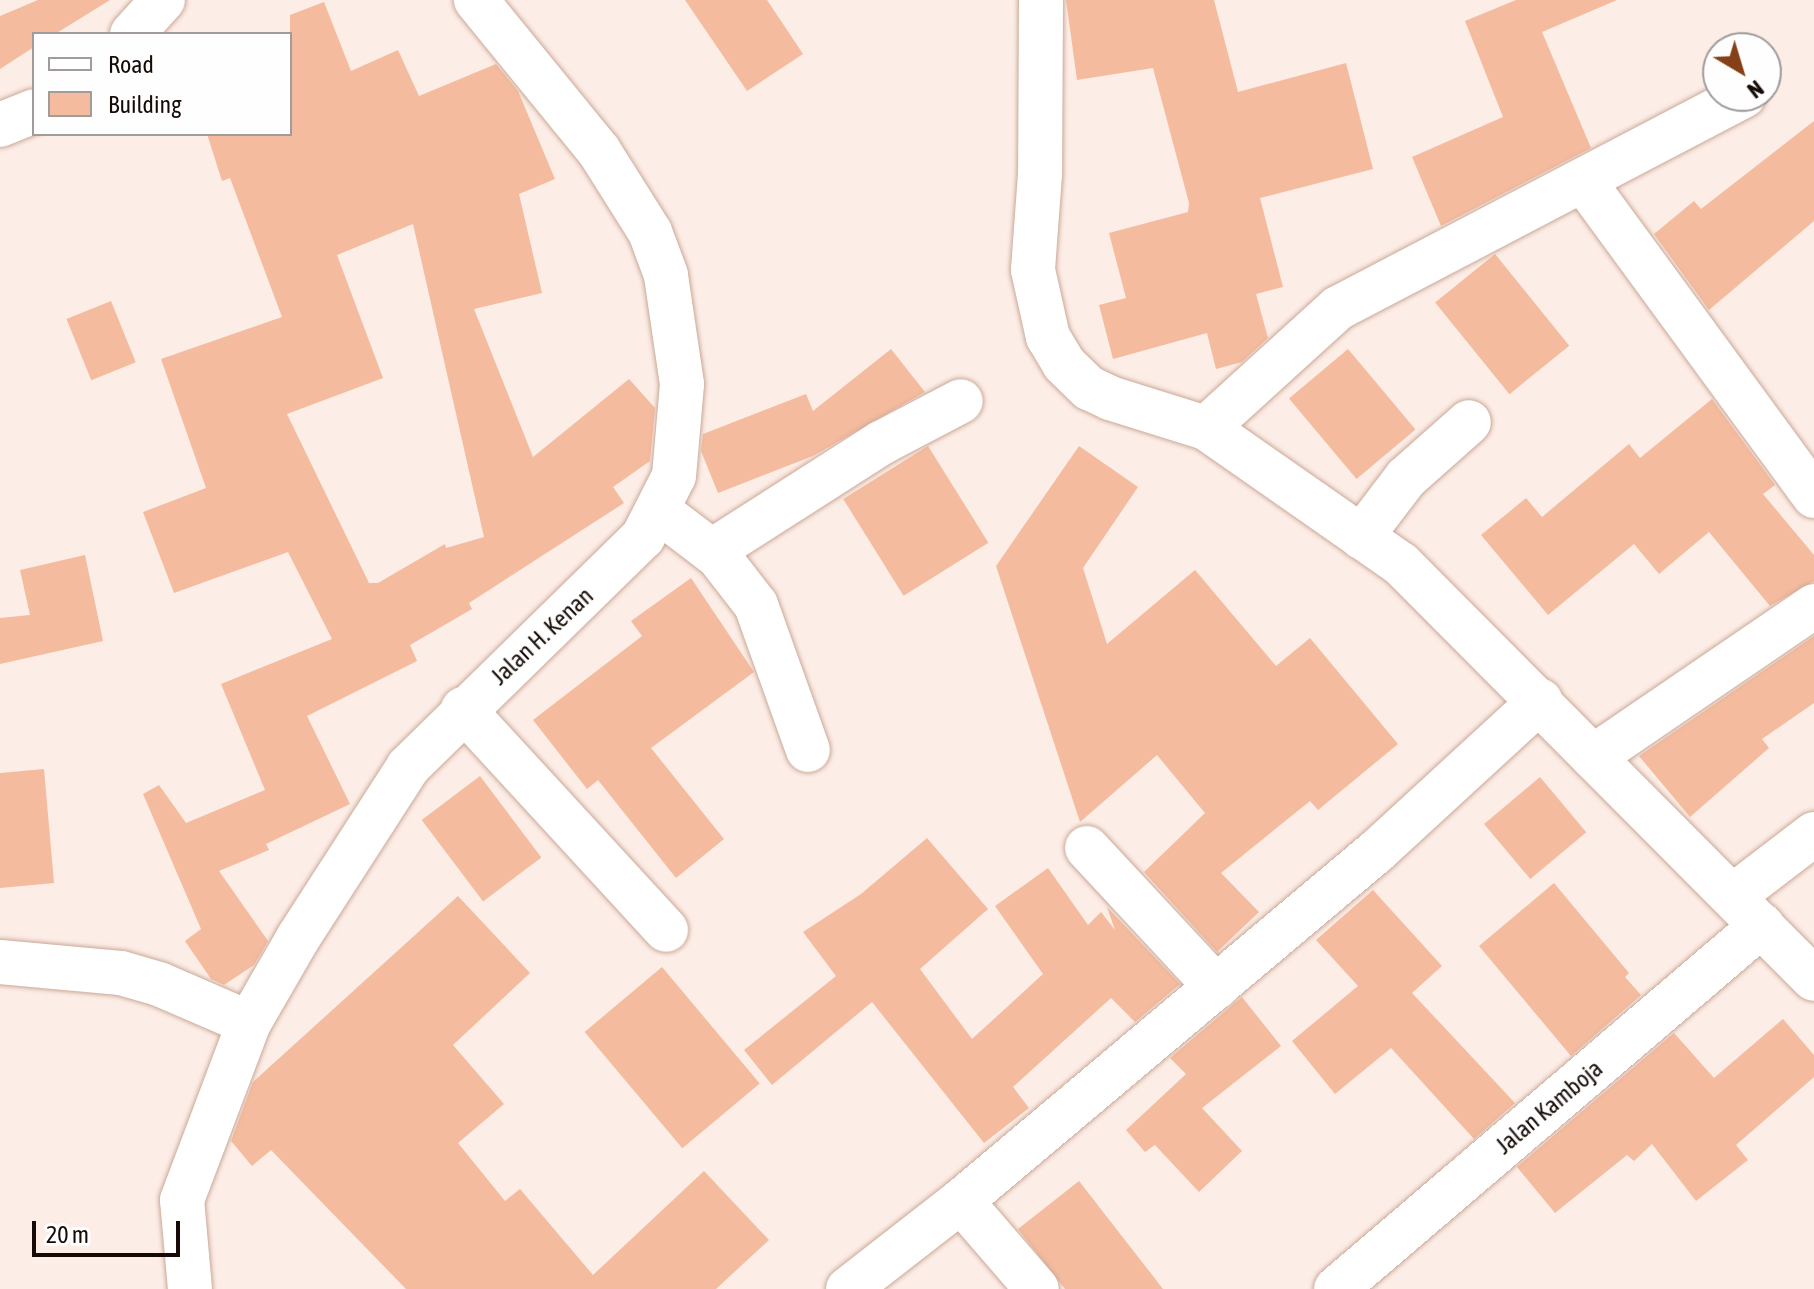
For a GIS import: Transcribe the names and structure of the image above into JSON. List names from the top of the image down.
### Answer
{
  "streets": {
    "street": ["Jalan H. Kenan", "Jalan Kamboja"]
  },
  "legend": ["Road", "Building"],
  "scale_bar": "20 m",
  "north": "bottom right"
}
